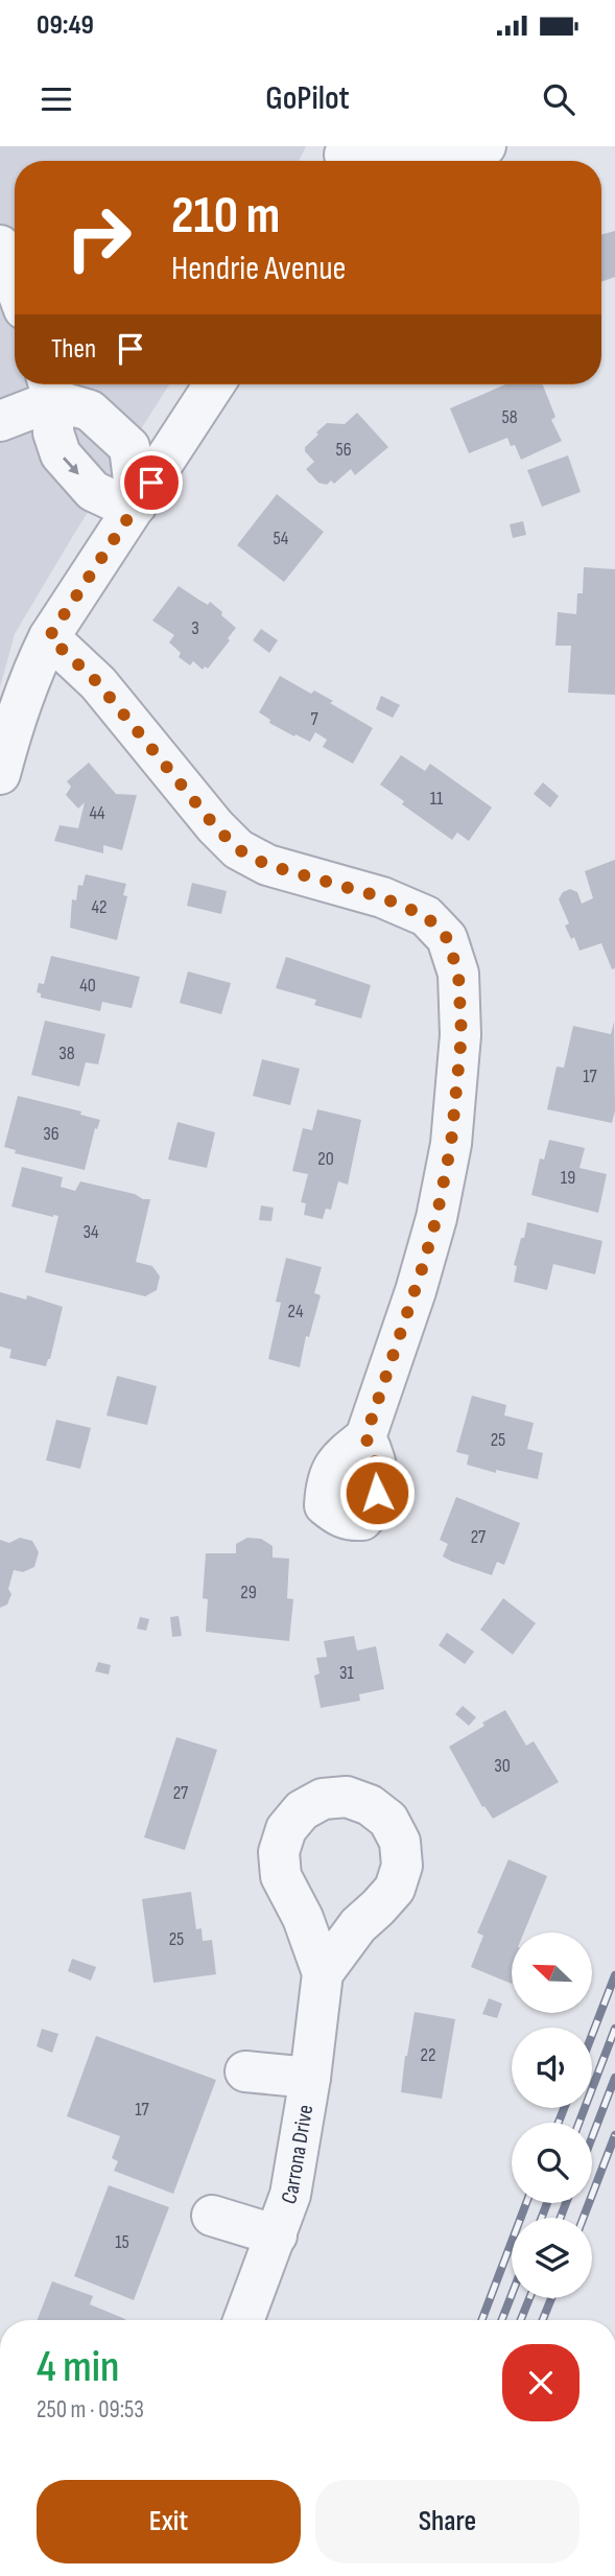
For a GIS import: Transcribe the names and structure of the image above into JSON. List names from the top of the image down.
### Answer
{
  "streets": {
    "street": ["Carrona Drive"]
  },
  "house_numbers": [
    "58",
    "56",
    "54",
    "3",
    "7",
    "11",
    "44",
    "42",
    "40",
    "38",
    "17",
    "36",
    "20",
    "19",
    "34",
    "24",
    "25",
    "27",
    "29",
    "31",
    "30",
    "27",
    "25",
    "22",
    "17",
    "15"
  ],
  "north": "top left",
  "page": {
    "status": "09:49",
    "header": "GoPilot",
    "turn": ["210 m", "Hendrie Avenue"],
    "then": "Then",
    "heading": ["4 min", "250 m · 09:53"],
    "buttons": ["Exit", "Share"]
  }
}
